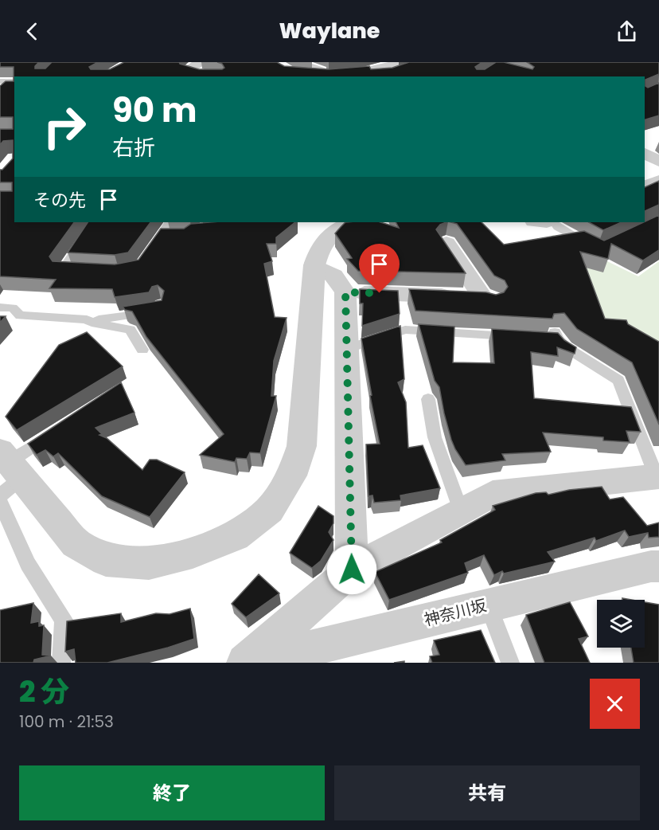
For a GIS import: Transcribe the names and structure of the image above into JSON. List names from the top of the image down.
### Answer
{
  "streets": {
    "street": ["神奈川坂"]
  },
  "page": {
    "header": "Waylane",
    "turn": ["90 m", "右折"],
    "then": "その先",
    "heading": ["2 分", "100 m · 21:53"],
    "buttons": ["終了", "共有"]
  }
}
